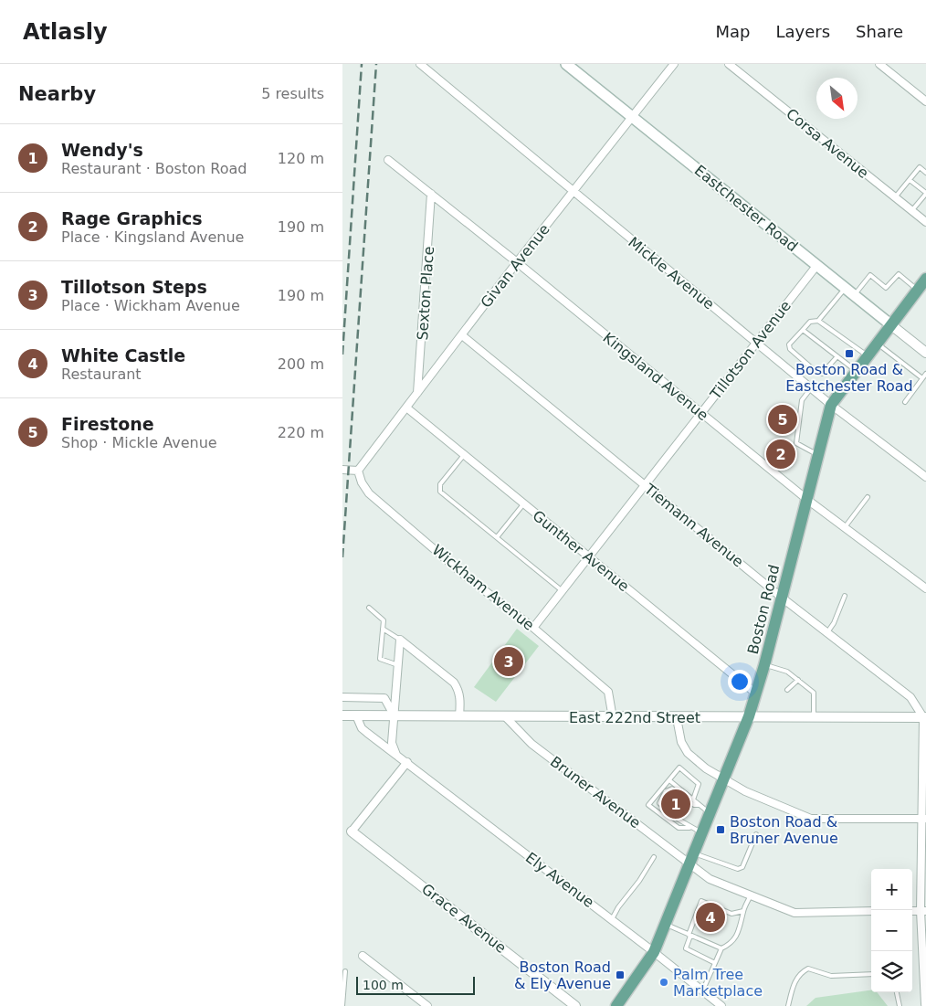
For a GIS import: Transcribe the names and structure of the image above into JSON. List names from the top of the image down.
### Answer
{
  "streets": {
    "main road": ["Eastchester Road", "Boston Road"],
    "street": [
      "Corsa Avenue",
      "Givan Avenue",
      "Mickle Avenue",
      "Sexton Place",
      "Tillotson Avenue",
      "Kingsland Avenue",
      "Tiemann Avenue",
      "Gunther Avenue",
      "Wickham Avenue",
      "East 222nd Street",
      "Bruner Avenue",
      "Ely Avenue",
      "Grace Avenue"
    ]
  },
  "crossings": [
    ["Eastchester Road", "Givan Avenue"],
    ["Eastchester Road", "Tillotson Avenue"],
    ["Eastchester Road", "Boston Road"],
    ["Givan Avenue", "Mickle Avenue"],
    ["Givan Avenue", "Sexton Place"],
    ["Givan Avenue", "Kingsland Avenue"],
    ["Givan Avenue", "Tiemann Avenue"],
    ["Givan Avenue", "Gunther Avenue"],
    ["Givan Avenue", "Wickham Avenue"],
    ["Mickle Avenue", "Tillotson Avenue"],
    ["Mickle Avenue", "Boston Road"],
    ["Sexton Place", "Kingsland Avenue"],
    ["Tillotson Avenue", "Kingsland Avenue"],
    ["Tillotson Avenue", "Tiemann Avenue"],
    ["Tillotson Avenue", "Gunther Avenue"],
    ["Tillotson Avenue", "Wickham Avenue"],
    ["Kingsland Avenue", "Boston Road"],
    ["Tiemann Avenue", "Boston Road"],
    ["Tiemann Avenue", "East 222nd Street"],
    ["Gunther Avenue", "Boston Road"],
    ["Wickham Avenue", "East 222nd Street"],
    ["Boston Road", "East 222nd Street"],
    ["Boston Road", "Bruner Avenue"],
    ["Boston Road", "Ely Avenue"],
    ["East 222nd Street", "Bruner Avenue"],
    ["East 222nd Street", "Ely Avenue"]
  ],
  "places": {
    "transit": ["Boston Road & Eastchester Road", "Boston Road & Bruner Avenue", "Boston Road & Ely Avenue"],
    "other": ["Palm Tree Marketplace"]
  },
  "scale_bar": "100 m",
  "north": "bottom right",
  "page": {
    "header": "Atlasly",
    "nav": ["Map", "Layers", "Share"],
    "heading": ["Nearby", "5 results"],
    "list": [
      {
        "mark": "1",
        "name": "Wendy's",
        "note": "Restaurant · Boston Road",
        "value": "120 m"
      },
      {
        "mark": "2",
        "name": "Rage Graphics",
        "note": "Place · Kingsland Avenue",
        "value": "190 m"
      },
      {
        "mark": "3",
        "name": "Tillotson Steps",
        "note": "Place · Wickham Avenue",
        "value": "190 m"
      },
      {
        "mark": "4",
        "name": "White Castle",
        "note": "Restaurant",
        "value": "200 m"
      },
      {
        "mark": "5",
        "name": "Firestone",
        "note": "Shop · Mickle Avenue",
        "value": "220 m"
      }
    ],
    "pins": [
      "5",
      "2",
      "3",
      "1",
      "4"
    ],
    "map_buttons": ["+", "−"],
    "scale": "100 m"
  }
}
